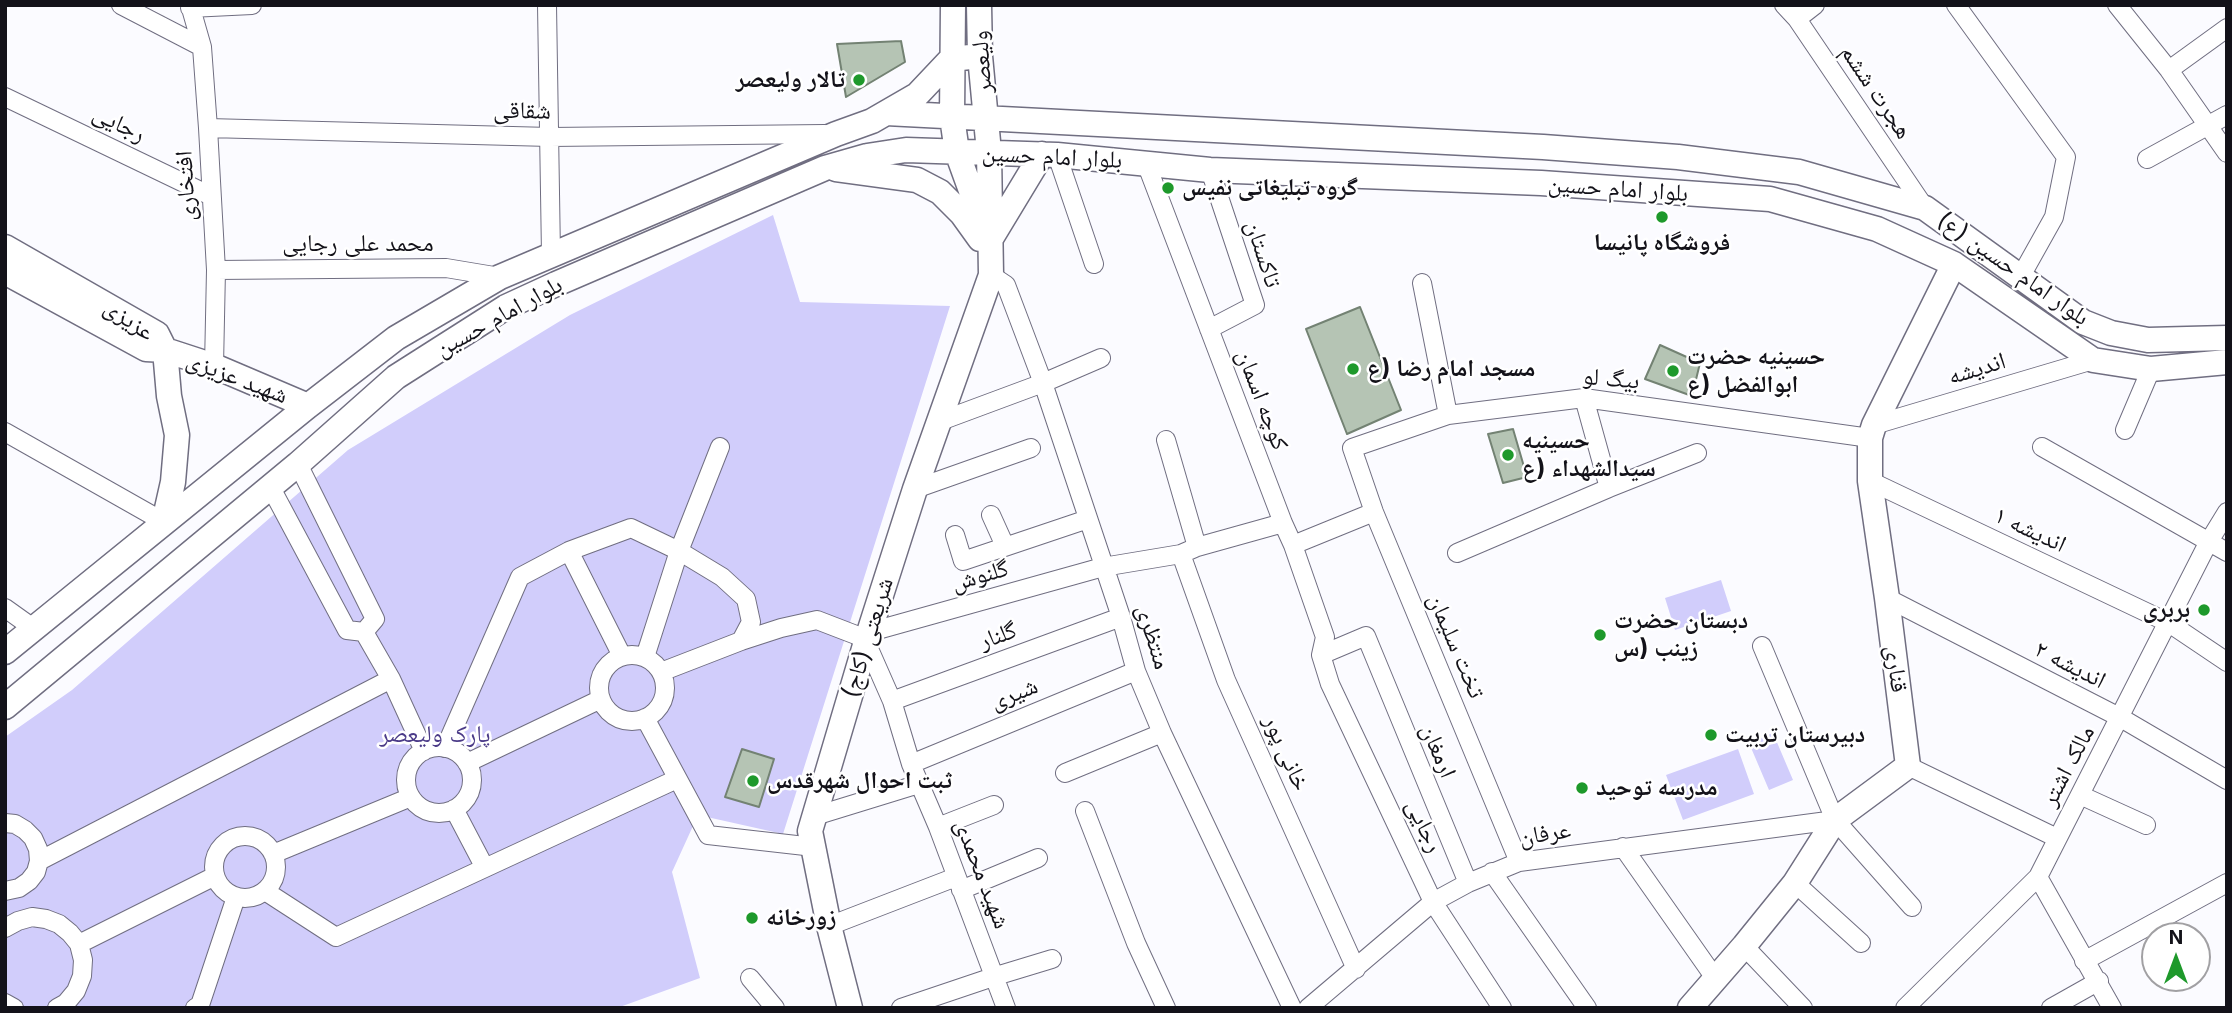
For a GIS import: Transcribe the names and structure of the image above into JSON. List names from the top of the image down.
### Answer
{
  "streets": {
    "main road": [
      "ولیعصر",
      "بلوار امام حسین",
      "بلوار امام حسین (ع)",
      "عزیزی",
      "شهید عزیزی",
      "شریعتی (کاج)",
      "قناری"
    ],
    "street": [
      "هجرت ششم",
      "شقاقی",
      "رجایی",
      "افتخاری",
      "محمد علی رجایی",
      "تاکستان",
      "اندیشه",
      "بیگ لو",
      "کوچه اسمان",
      "اندیشه ۱",
      "گلنوش",
      "گلنار",
      "منتظری",
      "تخت سلیمان",
      "اندیشه ۲",
      "شیری",
      "ارمغان",
      "خانی پور",
      "مالک اشتر",
      "عرفان",
      "شهید محمدی"
    ]
  },
  "crossings": [
    ["ولیعصر", "بلوار امام حسین"],
    ["ولیعصر", "منتظری"],
    ["ولیعصر", "شریعتی (کاج)"],
    ["هجرت ششم", "بلوار امام حسین"],
    ["هجرت ششم", "بلوار امام حسین (ع)"],
    ["شقاقی", "بلوار امام حسین"],
    ["شقاقی", "افتخاری"],
    ["رجایی", "افتخاری"],
    ["رجایی", "کوچه اسمان"],
    ["رجایی", "ارمغان"],
    ["رجایی", "عرفان"],
    ["بلوار امام حسین", "محمد علی رجایی"],
    ["بلوار امام حسین", "تاکستان"],
    ["بلوار امام حسین", "بلوار امام حسین (ع)"],
    ["بلوار امام حسین", "اندیشه"],
    ["بلوار امام حسین", "شهید عزیزی"],
    ["بلوار امام حسین", "کوچه اسمان"],
    ["بلوار امام حسین", "قناری"],
    ["افتخاری", "محمد علی رجایی"],
    ["افتخاری", "شهید عزیزی"],
    ["تاکستان", "کوچه اسمان"],
    ["عزیزی", "شهید عزیزی"],
    ["اندیشه", "بیگ لو"],
    ["اندیشه", "قناری"],
    ["بیگ لو", "تخت سلیمان"],
    ["بیگ لو", "قناری"],
    ["کوچه اسمان", "گلنوش"],
    ["کوچه اسمان", "ارمغان"],
    ["اندیشه ۱", "قناری"],
    ["اندیشه ۱", "مالک اشتر"],
    ["گلنوش", "منتظری"],
    ["گلنوش", "شریعتی (کاج)"],
    ["گلنوش", "خانی پور"],
    ["گلنوش", "شهید محمدی"],
    ["گلنار", "منتظری"],
    ["گلنار", "شهید محمدی"],
    ["منتظری", "شریعتی (کاج)"],
    ["منتظری", "شیری"],
    ["شریعتی (کاج)", "شهید محمدی"],
    ["تخت سلیمان", "عرفان"],
    ["اندیشه ۲", "قناری"],
    ["اندیشه ۲", "مالک اشتر"],
    ["شیری", "شهید محمدی"],
    ["ارمغان", "عرفان"],
    ["خانی پور", "عرفان"]
  ],
  "parks": ["پارک ولیعصر"],
  "places": [
    "تالار ولیعصر",
    "گروه تبلیغاتی نفیس",
    "فروشگاه پانیسا",
    "مسجد امام رضا (ع",
    "حسینیه حضرت ابوالفضل (ع",
    "حسینیه سیدالشهداء (ع",
    "بربری",
    "دبستان حضرت زینب (س",
    "دبیرستان تربیت",
    "ثبت احوال شهرقدس",
    "مدرسه توحید",
    "زورخانه"
  ],
  "north": "top"
}
